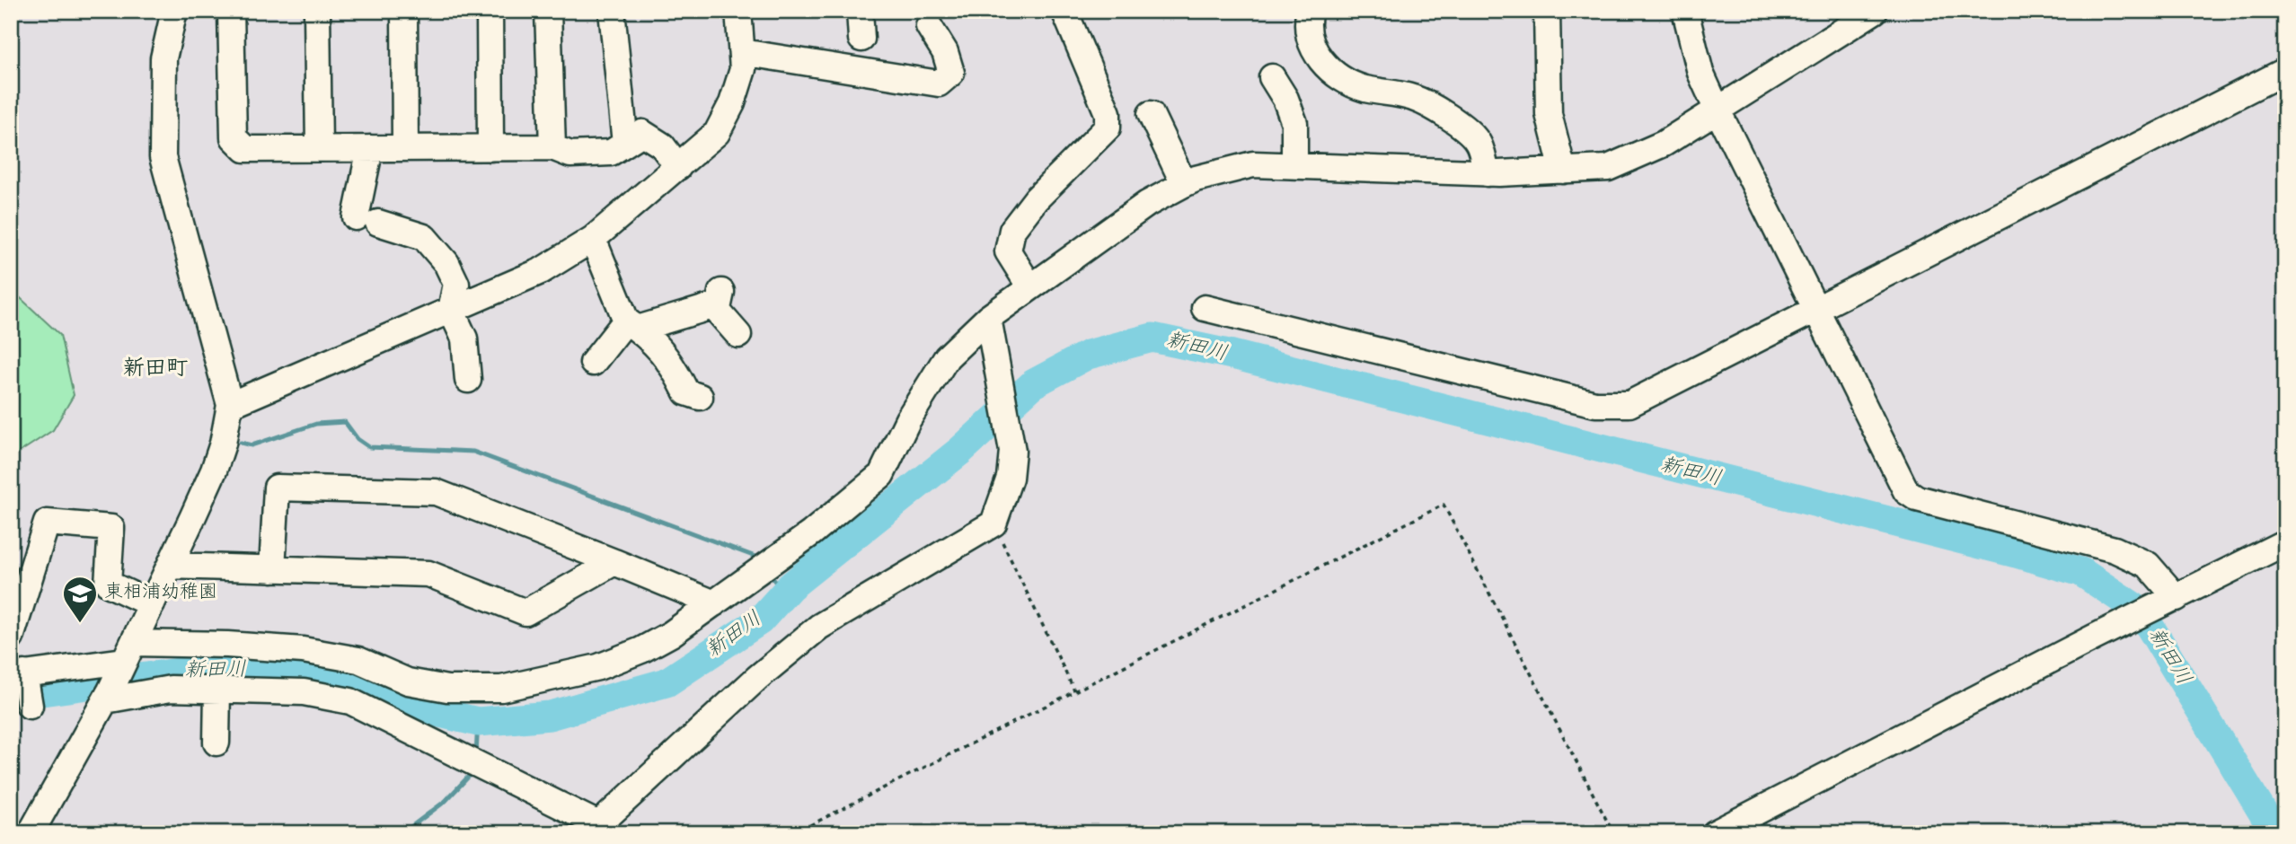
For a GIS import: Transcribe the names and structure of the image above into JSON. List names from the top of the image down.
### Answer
{
  "districts": ["新田町"],
  "water": ["新田川"],
  "places": {
    "school or university": ["東相浦幼稚園"]
  }
}
